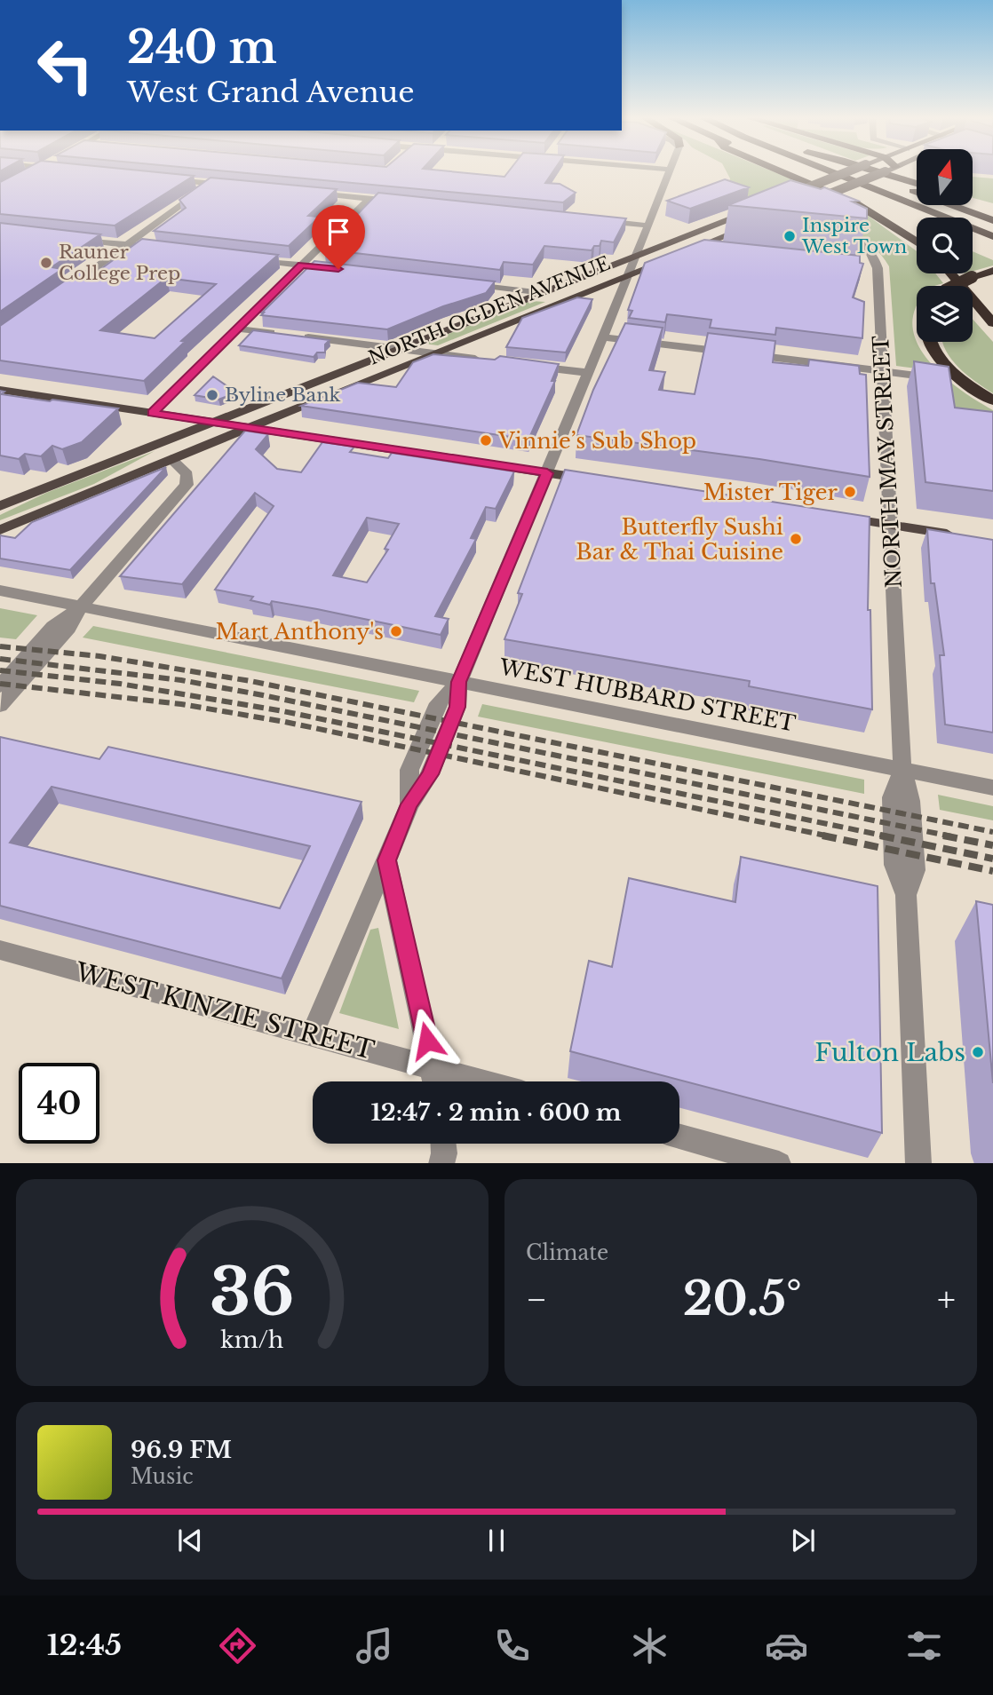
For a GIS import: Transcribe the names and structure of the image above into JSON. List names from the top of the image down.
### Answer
{
  "streets": {
    "main road": ["NORTH OGDEN AVENUE"],
    "street": ["NORTH MAY STREET", "WEST HUBBARD STREET", "WEST KINZIE STREET"]
  },
  "crossings": [
    ["NORTH MAY STREET", "WEST HUBBARD STREET"]
  ],
  "places": [
    "Inspire West Town",
    "Rauner College Prep",
    "Byline Bank",
    "Vinnie’s Sub Shop",
    "Mister Tiger",
    "Butterfly Sushi Bar & Thai Cuisine",
    "Mart Anthony's",
    "Fulton Labs"
  ],
  "north": "top",
  "page": {
    "turn": ["240 m", "West Grand Avenue"],
    "limit": "40",
    "trip": "12:47 · 2 min · 600 m",
    "tile": "Climate",
    "heat": ["−", "20.5°", "+"],
    "song": ["96.9 FM", "Music"],
    "tabs": "12:45",
    "gauge": ["36", "km/h"]
  }
}
